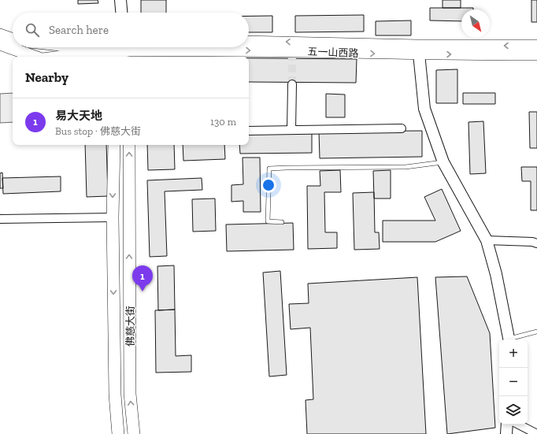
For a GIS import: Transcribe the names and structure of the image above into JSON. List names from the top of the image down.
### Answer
{
  "streets": {
    "main road": ["五一山西路", "佛慈大街"]
  },
  "north": "bottom right",
  "page": {
    "search": "Search here",
    "heading": "Nearby",
    "list": [
      {
        "mark": "1",
        "name": "易大天地",
        "note": "Bus stop · 佛慈大街",
        "value": "130 m"
      }
    ],
    "pins": "1",
    "map_buttons": ["+", "−"]
  }
}
